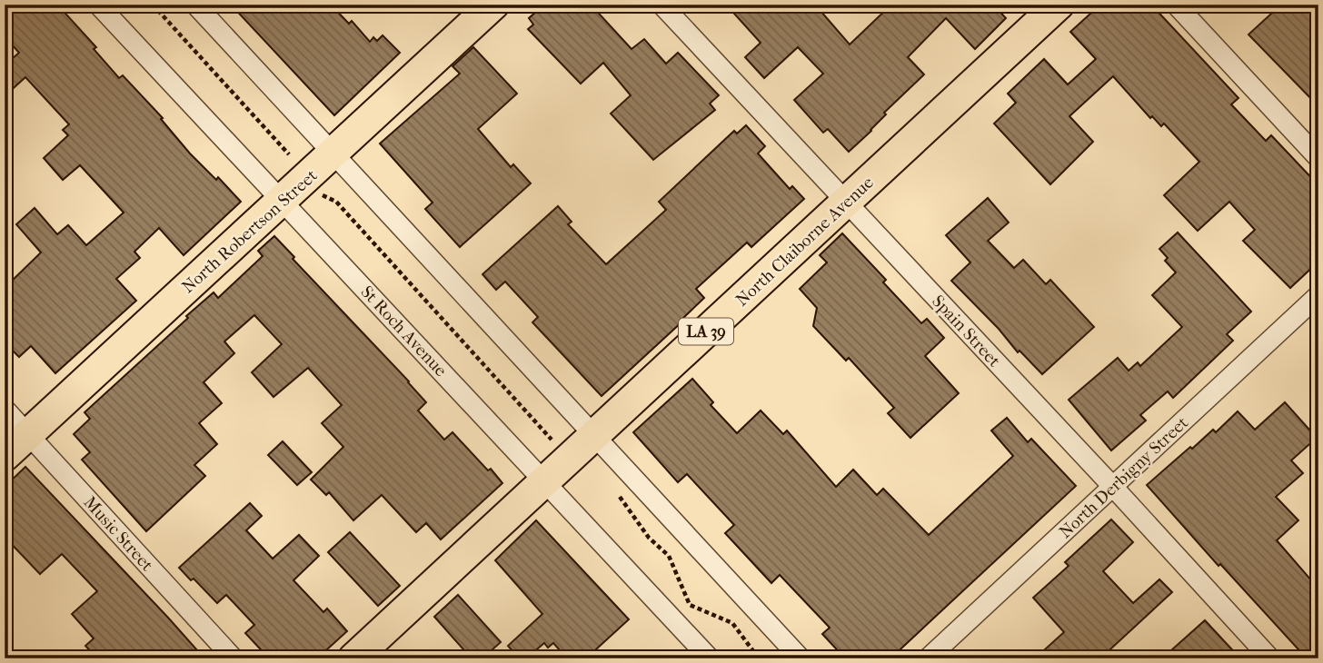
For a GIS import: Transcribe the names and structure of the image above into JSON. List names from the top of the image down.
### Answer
{
  "streets": {
    "main road": ["North Robertson Street", "North Claiborne Avenue", "LA 39"],
    "street": [
      "St Roch Avenue",
      "Spain Street",
      "North Derbigny Street",
      "Music Street"
    ]
  },
  "crossings": [
    ["North Robertson Street", "St Roch Avenue"],
    ["North Robertson Street", "Music Street"],
    ["North Claiborne Avenue", "St Roch Avenue"],
    ["North Claiborne Avenue", "Spain Street"],
    ["Spain Street", "North Derbigny Street"]
  ]
}
